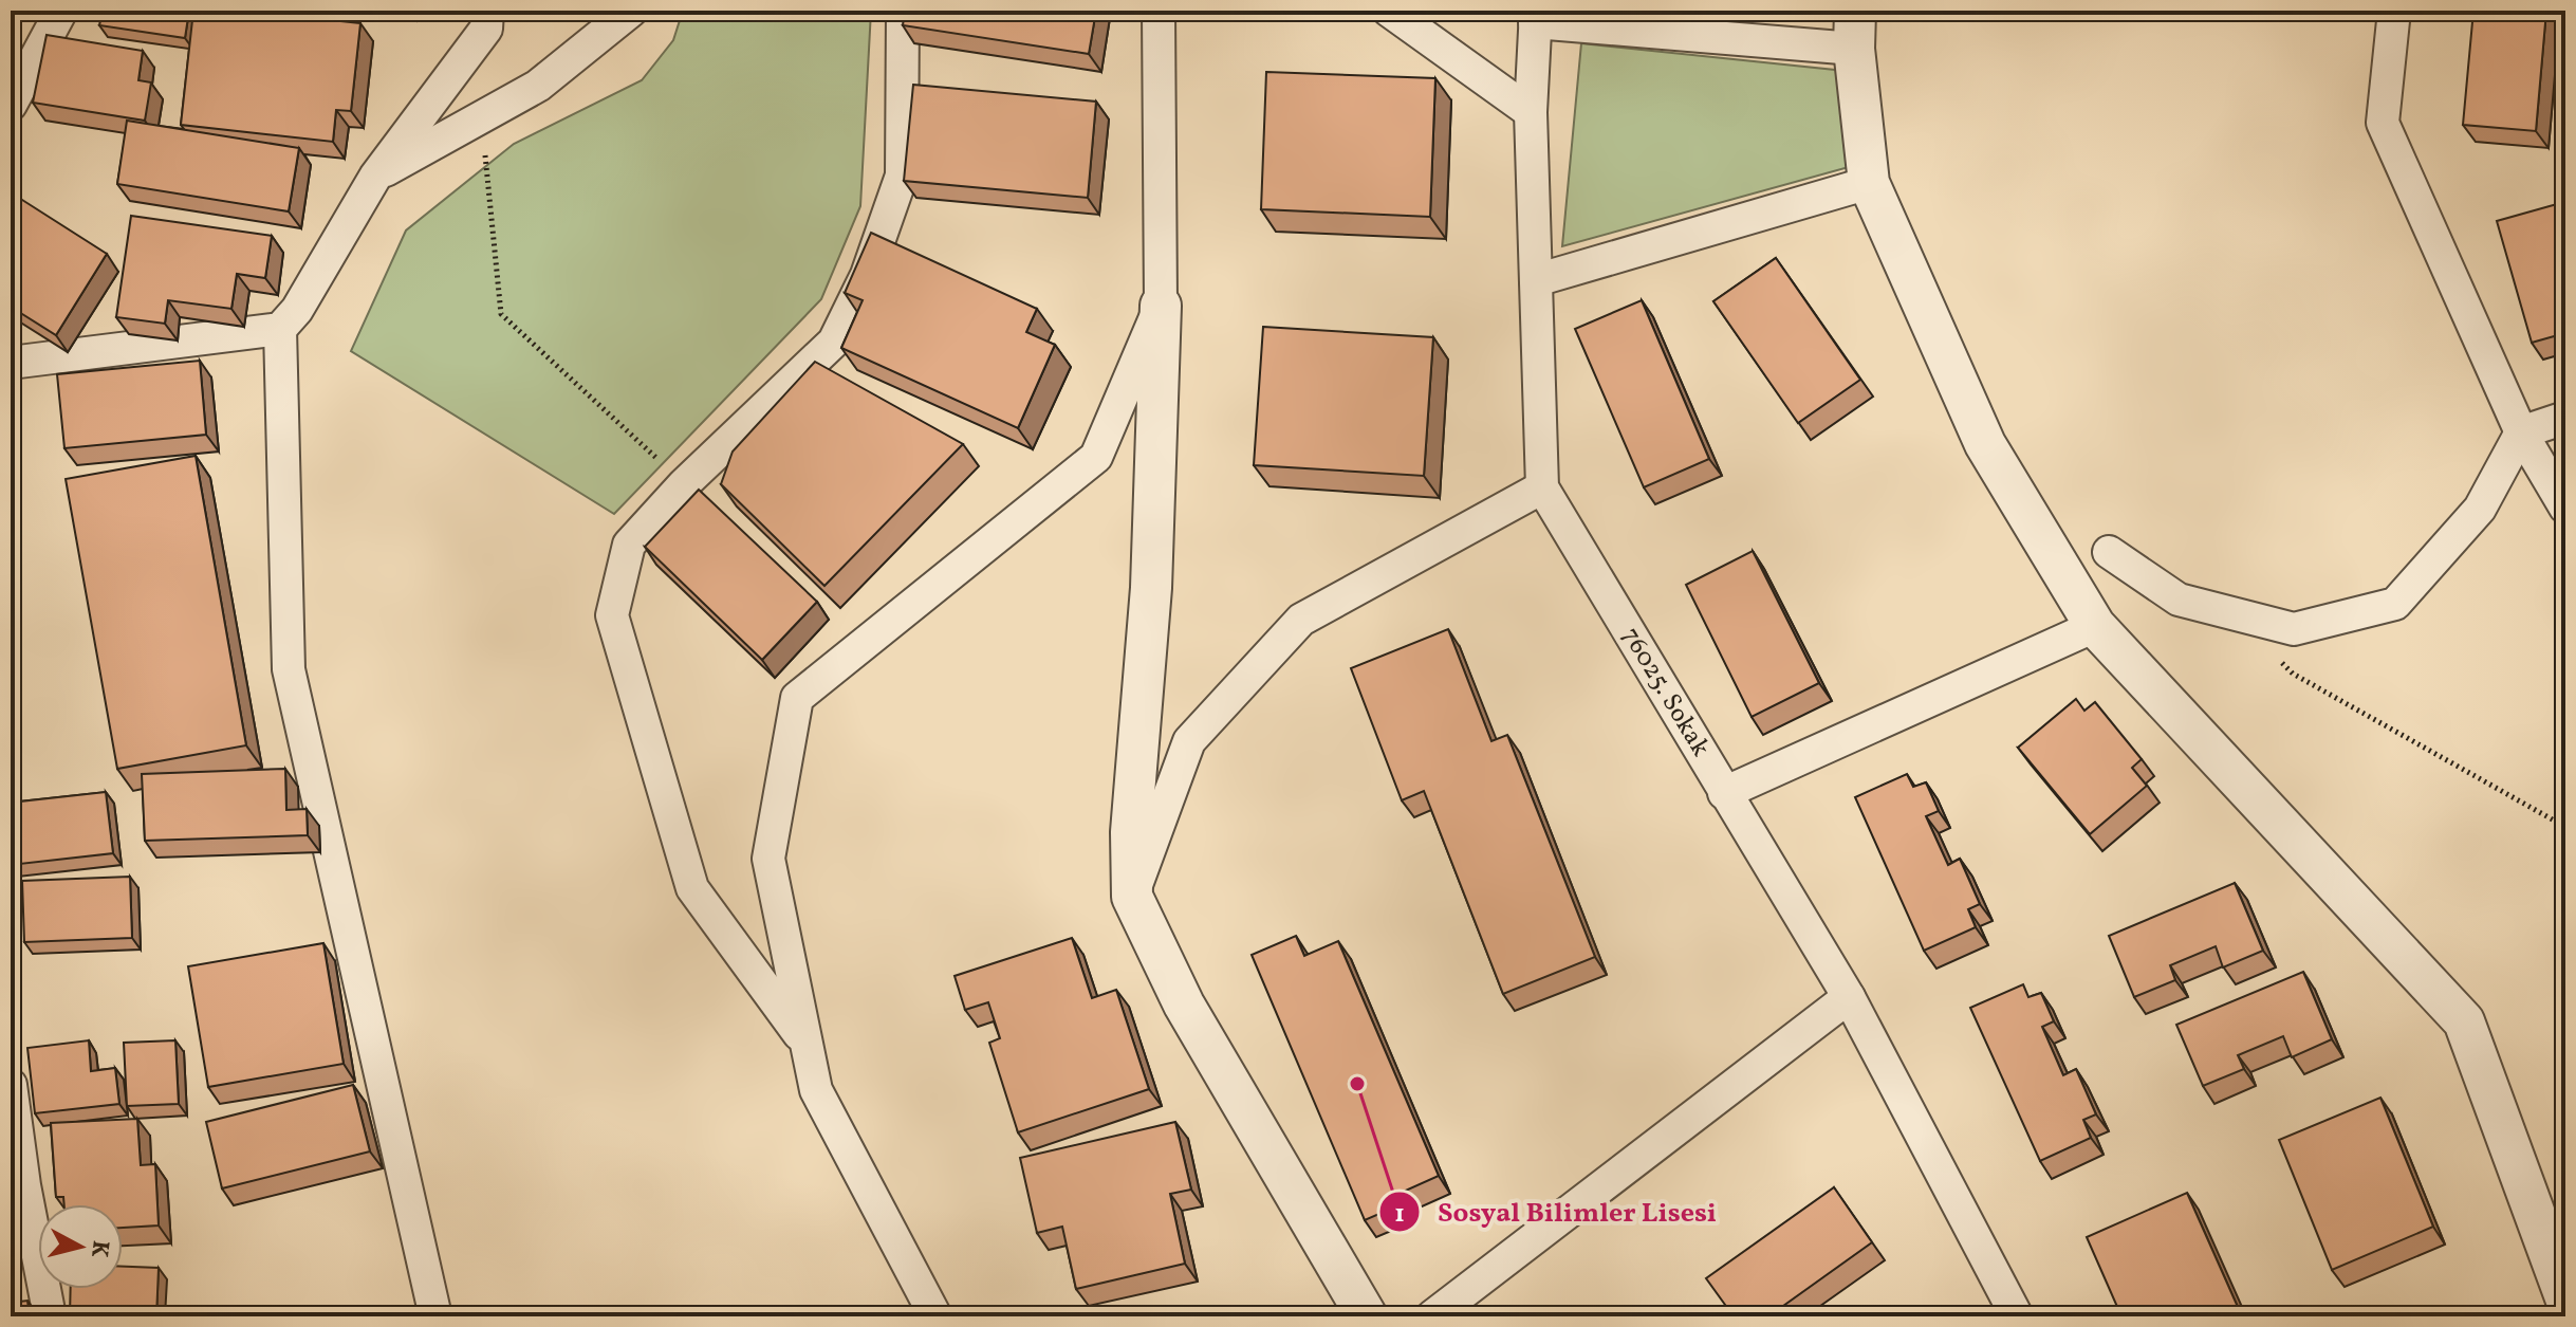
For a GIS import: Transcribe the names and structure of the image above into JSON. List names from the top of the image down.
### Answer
{
  "streets": {
    "street": ["76025. Sokak"]
  },
  "places": ["Sosyal Bilimler Lisesi"],
  "north": "right"
}
